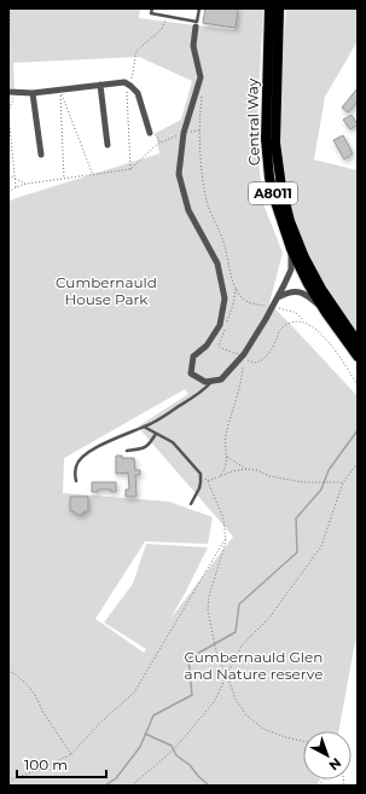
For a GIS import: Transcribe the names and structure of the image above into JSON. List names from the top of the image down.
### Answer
{
  "streets": {
    "main road": ["Central Way", "A8011"]
  },
  "parks": ["Cumbernauld House Park", "Cumbernauld Glen and Nature reserve"],
  "scale_bar": "100 m",
  "north": "bottom right"
}
